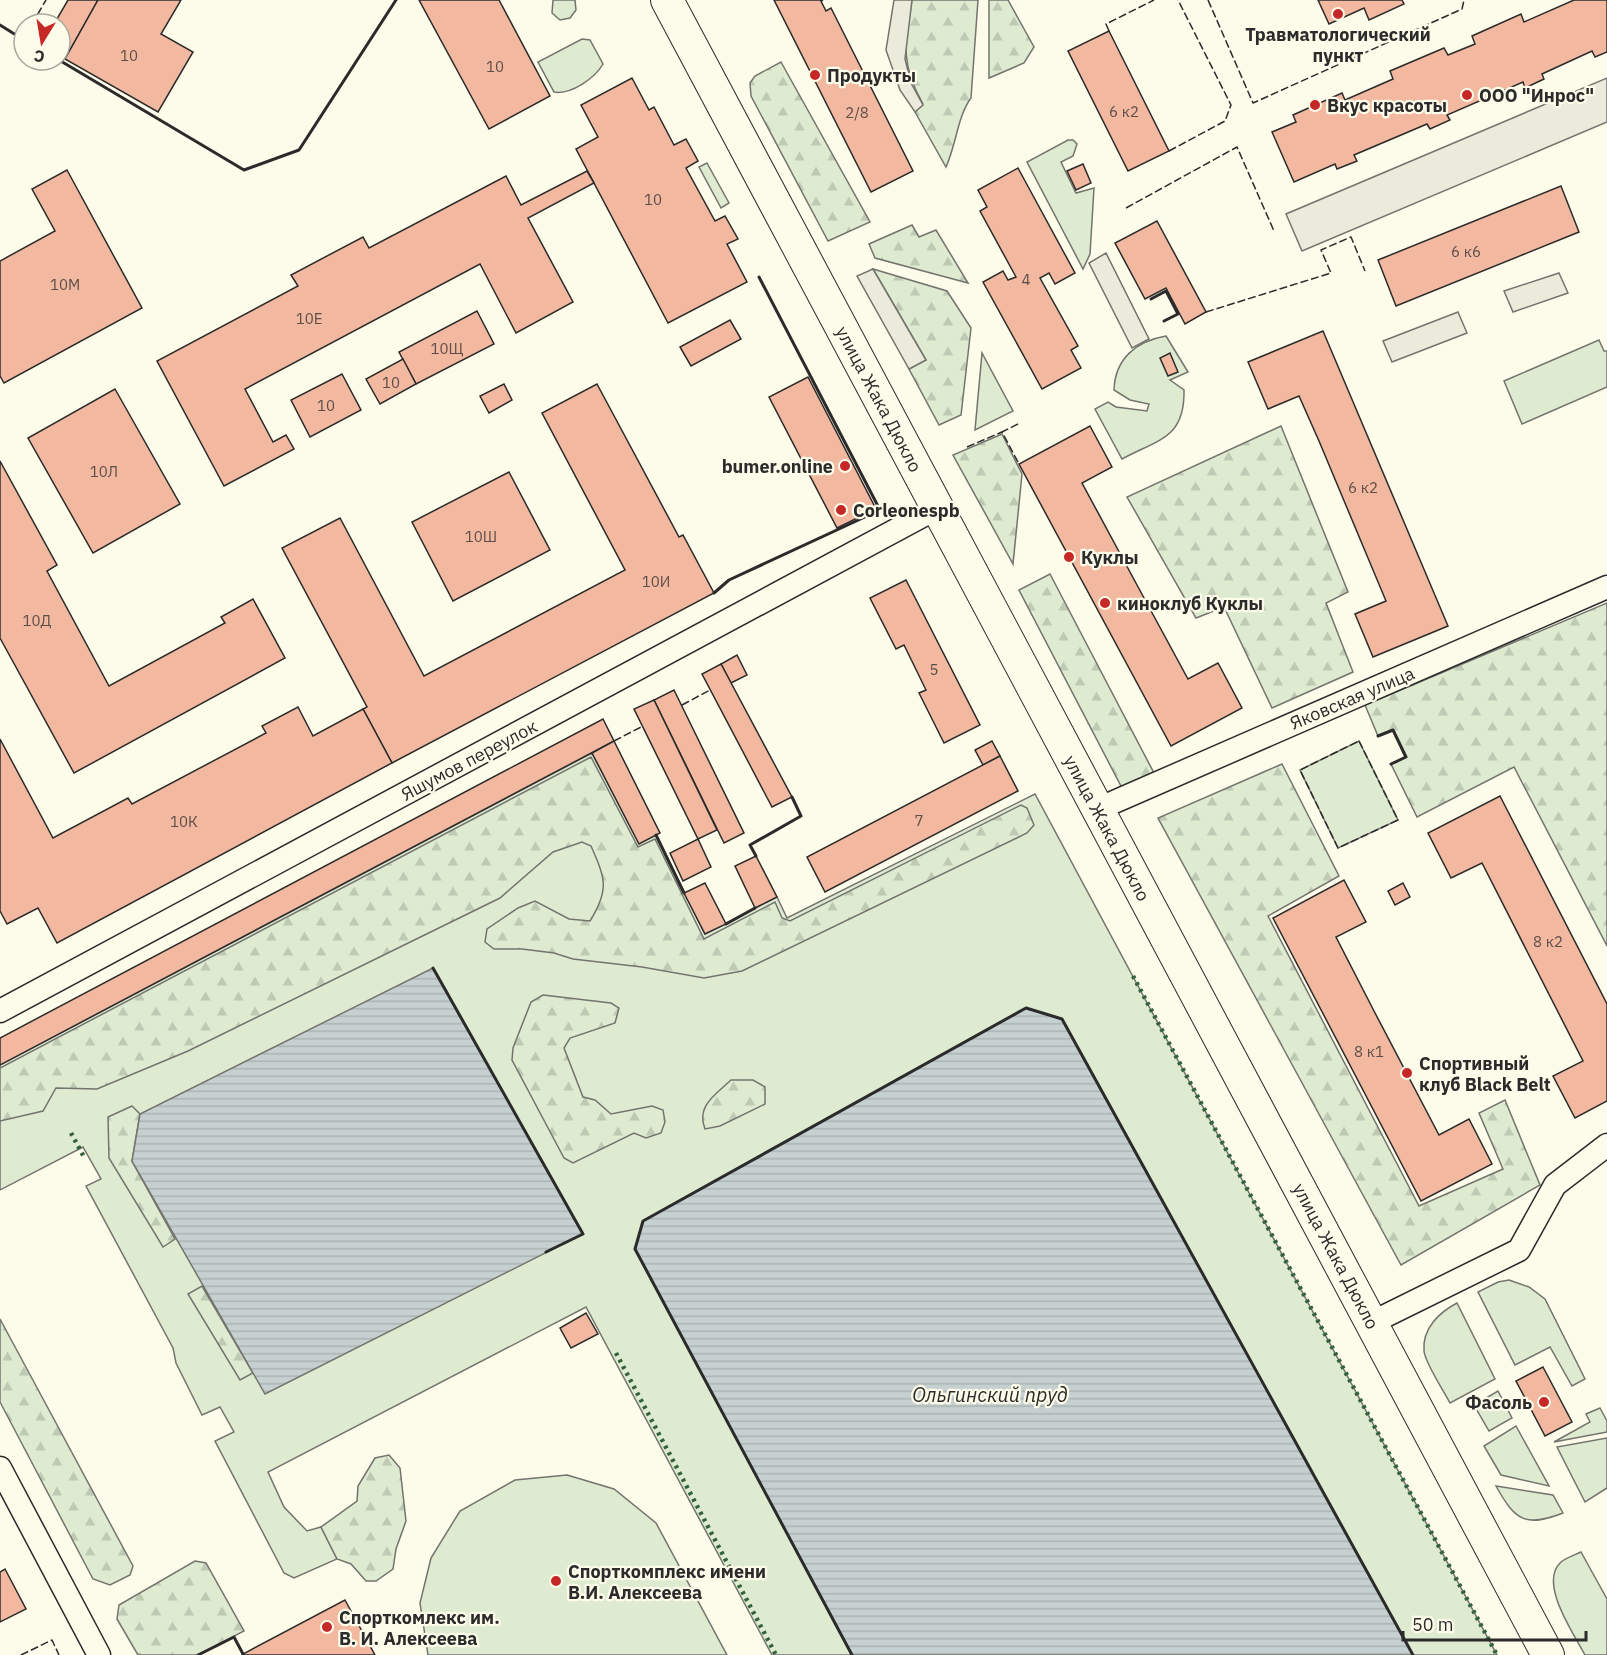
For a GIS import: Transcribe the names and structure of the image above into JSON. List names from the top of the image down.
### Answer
{
  "streets": {
    "street": ["улица Жака Дюкло", "Яковская улица", "Яшумов переулок"]
  },
  "crossings": [
    ["улица Жака Дюкло", "Яковская улица"],
    ["улица Жака Дюкло", "Яшумов переулок"]
  ],
  "water": ["Ольгинский пруд"],
  "places": [
    "Травматологический пункт",
    "Продукты",
    "ООО \"Инрос\"",
    "Вкус красоты",
    "bumer.online",
    "Corleonespb",
    "Куклы",
    "киноклуб Куклы",
    "Спортивный клуб Black Belt",
    "Фасоль",
    "Спорткомплекс имени В.И. Алексеева",
    "Спорткомлекс им. В. И. Алексеева"
  ],
  "house_numbers": [
    "10",
    "10",
    "6 к2",
    "2/8",
    "10",
    "6 к6",
    "4",
    "10М",
    "10Е",
    "10Щ",
    "10",
    "10",
    "10Л",
    "6 к2",
    "10Ш",
    "10И",
    "10Д",
    "5",
    "7",
    "10К",
    "8 к2",
    "8 к1"
  ],
  "scale_bar": "50 m",
  "north": "bottom"
}
